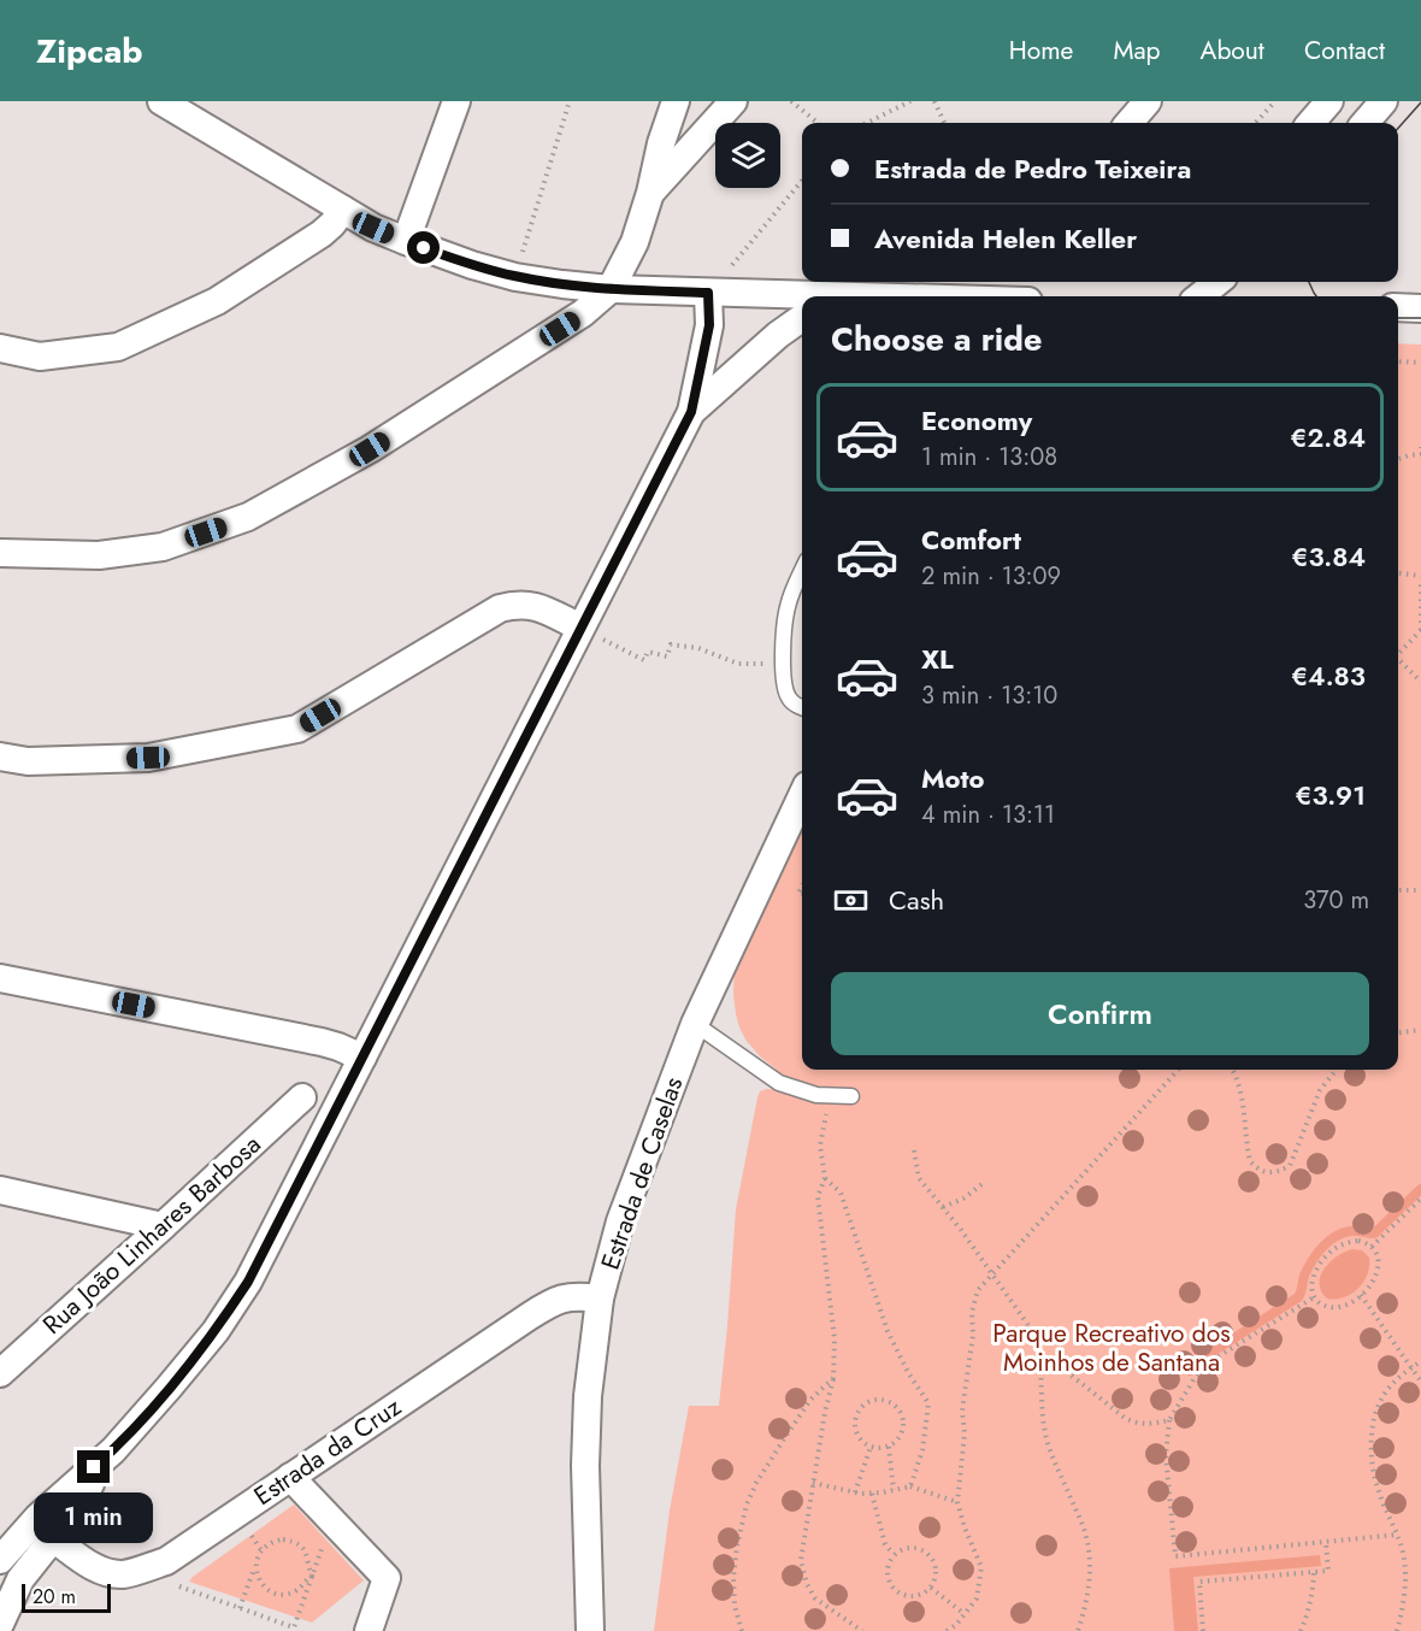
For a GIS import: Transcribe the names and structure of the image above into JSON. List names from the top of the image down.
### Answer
{
  "streets": {
    "street": ["Estrada de Caselas", "Rua João Linhares Barbosa", "Estrada da Cruz"]
  },
  "crossings": [
    ["Estrada de Caselas", "Estrada da Cruz"]
  ],
  "parks": ["Parque Recreativo dos Moinhos de Santana"],
  "scale_bar": "20 m",
  "page": {
    "header": "Zipcab",
    "nav": [
      "Home",
      "Map",
      "About",
      "Contact"
    ],
    "banner": ["Estrada de Pedro Teixeira", "Avenida Helen Keller"],
    "heading": "Choose a ride",
    "list": [
      {
        "name": "Economy",
        "note": "1 min · 13:08",
        "value": "€2.84"
      },
      {
        "name": "Comfort",
        "note": "2 min · 13:09",
        "value": "€3.84"
      },
      {
        "name": "XL",
        "note": "3 min · 13:10",
        "value": "€4.83"
      },
      {
        "name": "Moto",
        "note": "4 min · 13:11",
        "value": "€3.91"
      }
    ],
    "pay": ["Cash", "370 m"],
    "buttons": "Confirm",
    "bubble": "1 min",
    "scale": "20 m"
  }
}
